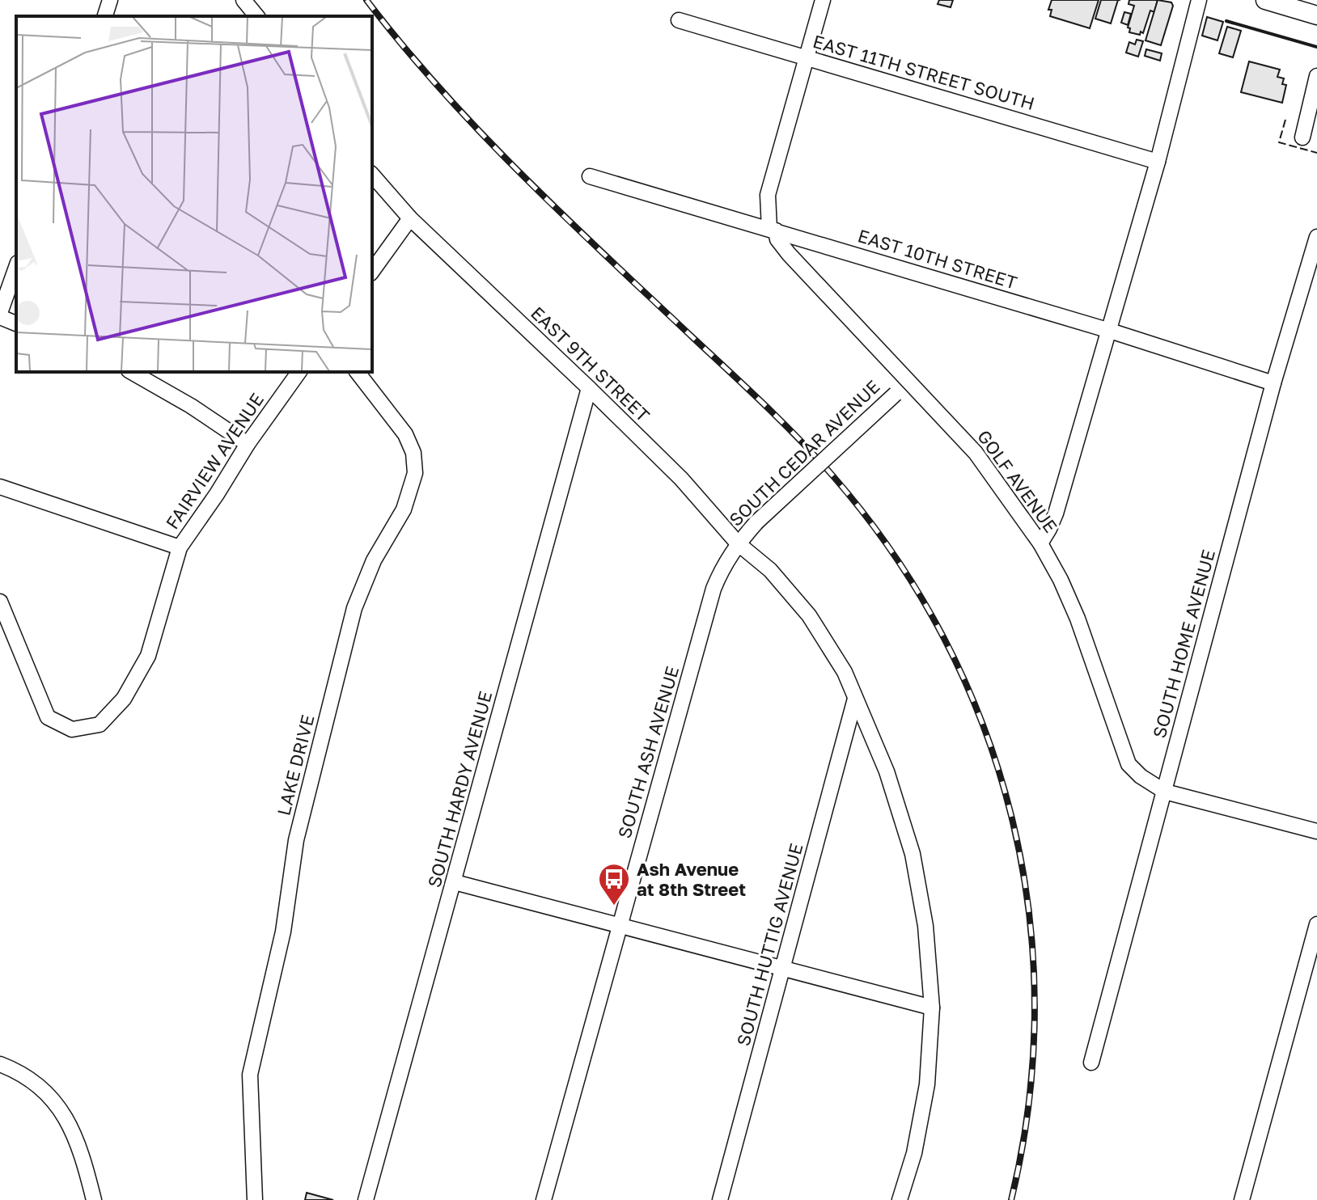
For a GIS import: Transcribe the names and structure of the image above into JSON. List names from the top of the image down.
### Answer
{
  "streets": {
    "street": [
      "EAST 11TH STREET SOUTH",
      "EAST 10TH STREET",
      "EAST 9TH STREET",
      "SOUTH CEDAR AVENUE",
      "FAIRVIEW AVENUE",
      "GOLF AVENUE",
      "SOUTH HOME AVENUE",
      "SOUTH ASH AVENUE",
      "LAKE DRIVE",
      "SOUTH HARDY AVENUE",
      "SOUTH HUTTIG AVENUE"
    ]
  },
  "crossings": [
    ["EAST 10TH STREET", "GOLF AVENUE"],
    ["EAST 10TH STREET", "SOUTH HOME AVENUE"],
    ["EAST 9TH STREET", "SOUTH CEDAR AVENUE"],
    ["EAST 9TH STREET", "SOUTH ASH AVENUE"],
    ["EAST 9TH STREET", "SOUTH HARDY AVENUE"],
    ["SOUTH CEDAR AVENUE", "GOLF AVENUE"],
    ["SOUTH CEDAR AVENUE", "SOUTH ASH AVENUE"],
    ["SOUTH CEDAR AVENUE", "SOUTH HUTTIG AVENUE"],
    ["GOLF AVENUE", "SOUTH HOME AVENUE"]
  ],
  "places": {
    "bus stop": ["Ash Avenue at 8th Street"]
  }
}
